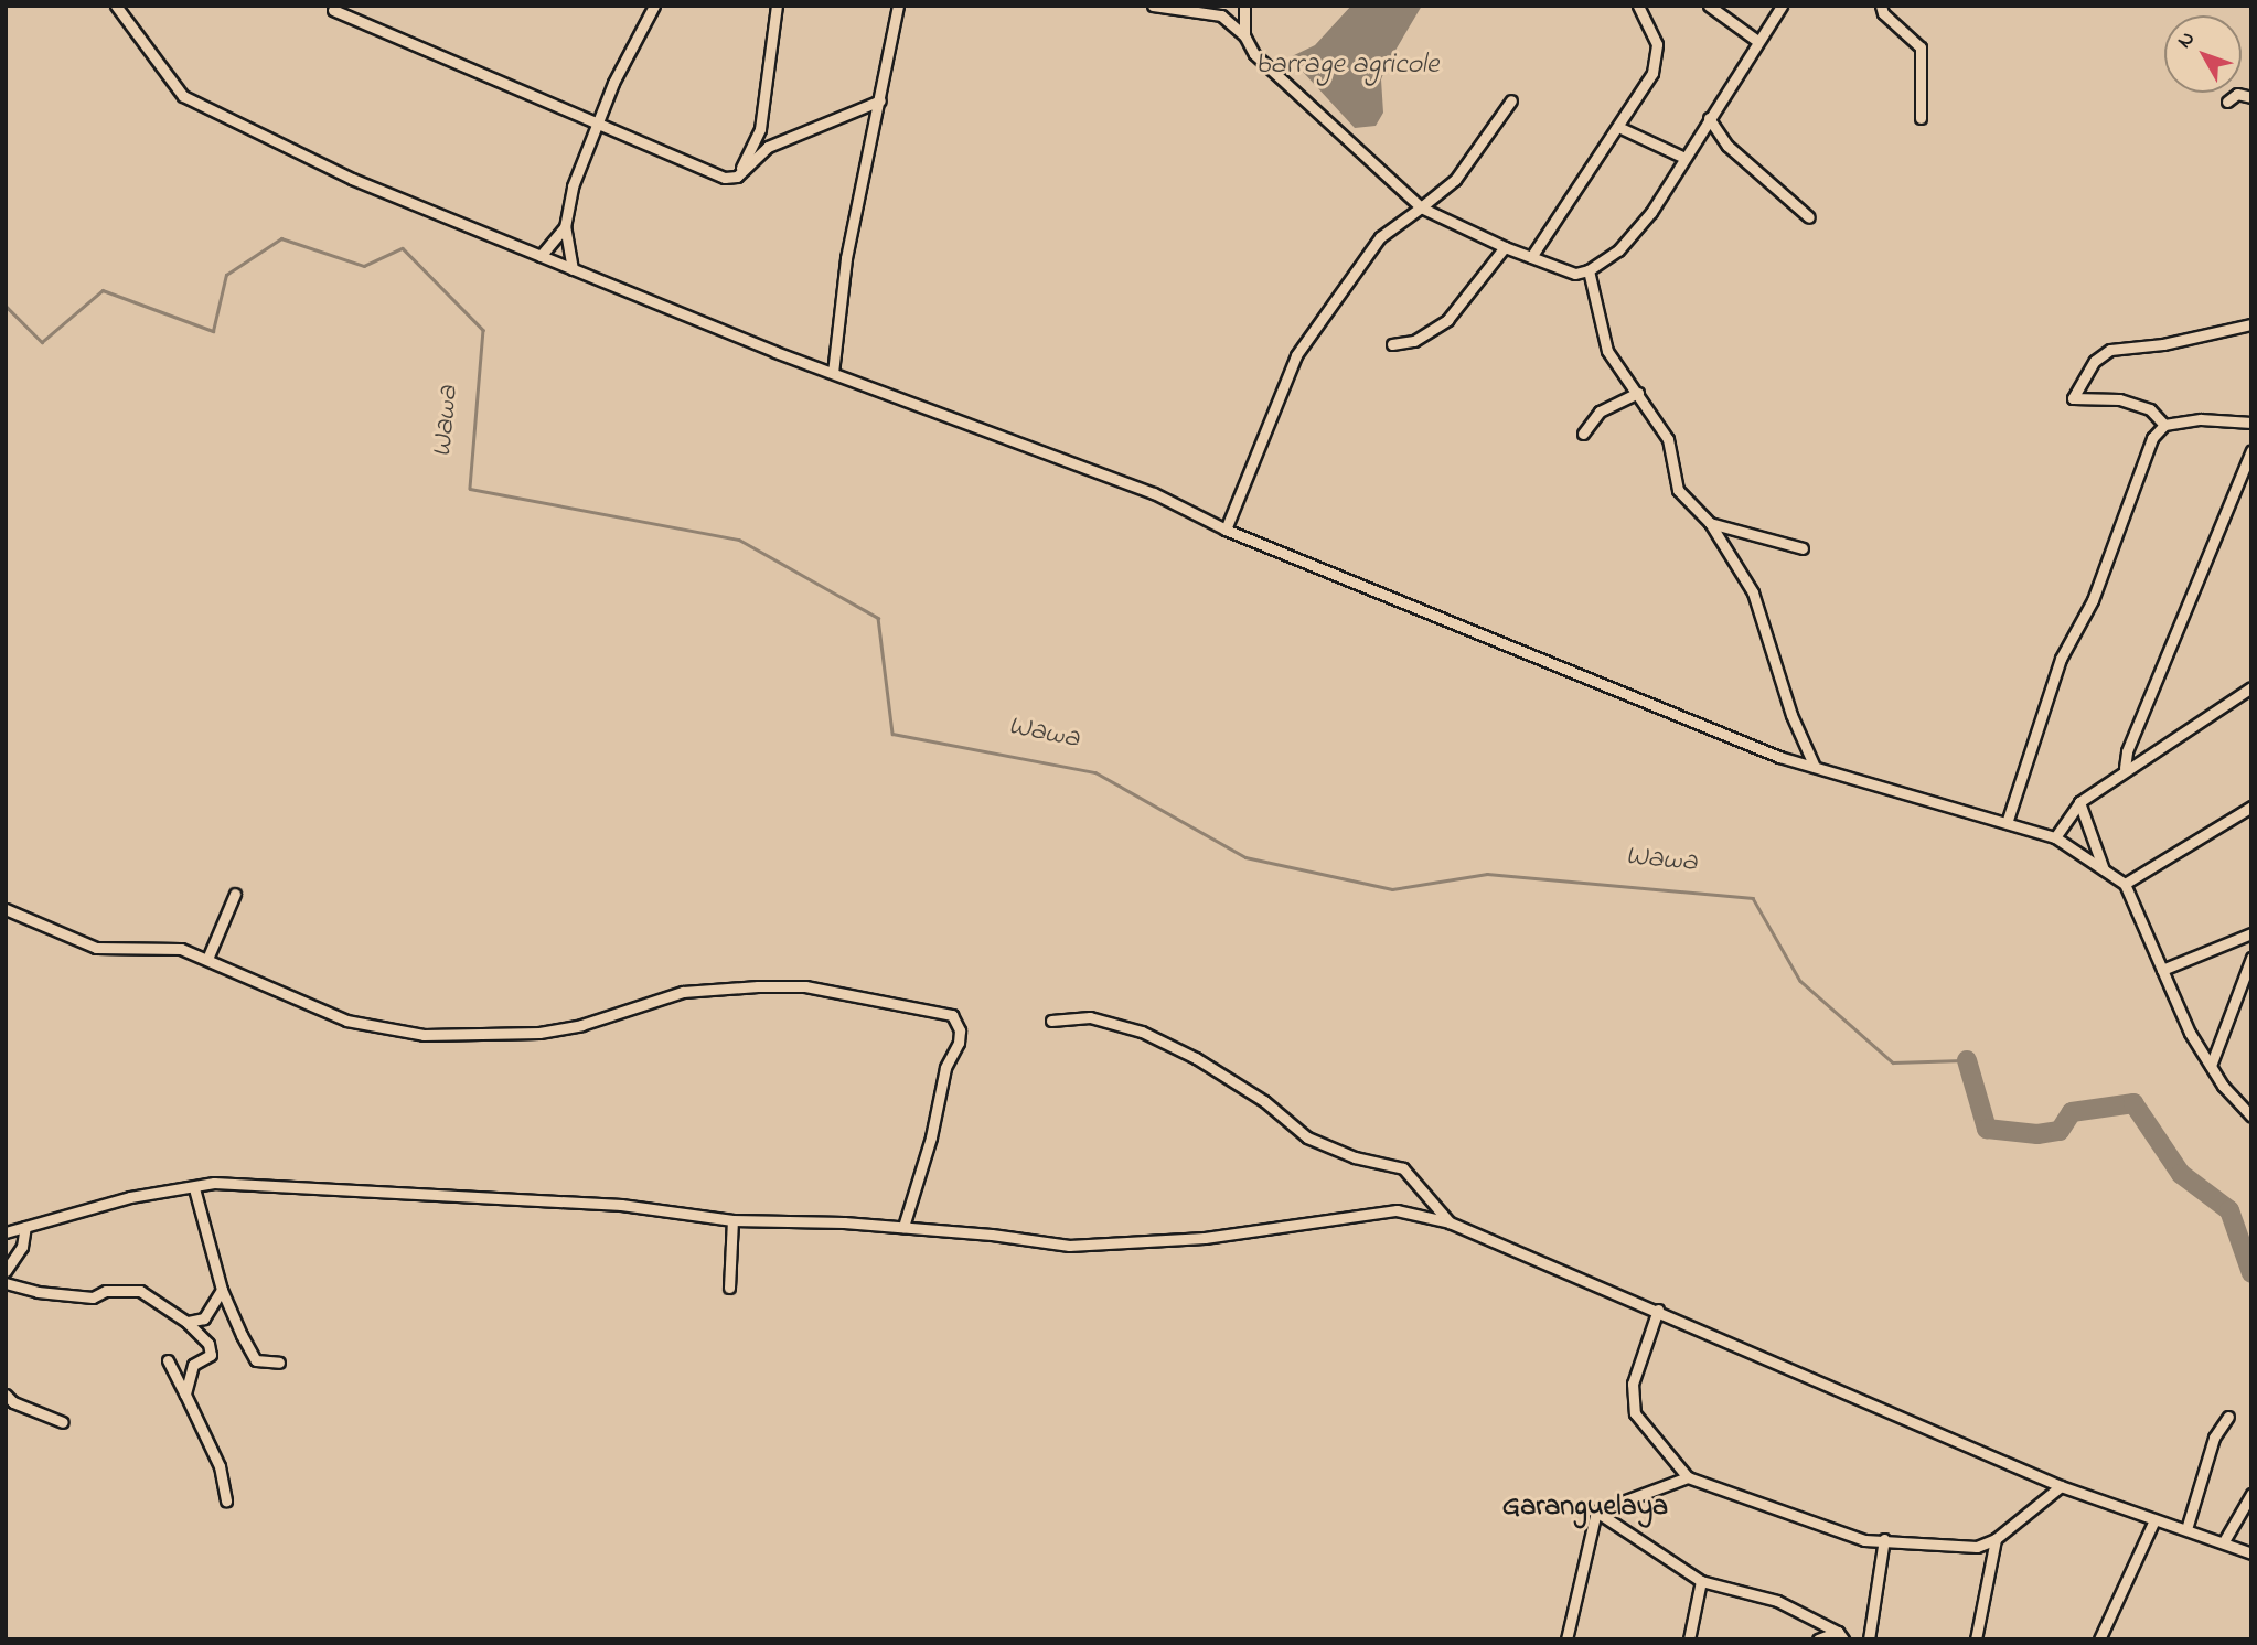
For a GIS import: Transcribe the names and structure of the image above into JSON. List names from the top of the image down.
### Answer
{
  "districts": ["Garanguelaya"],
  "water": ["barrage agricole", "Wawa"],
  "north": "top left"
}
